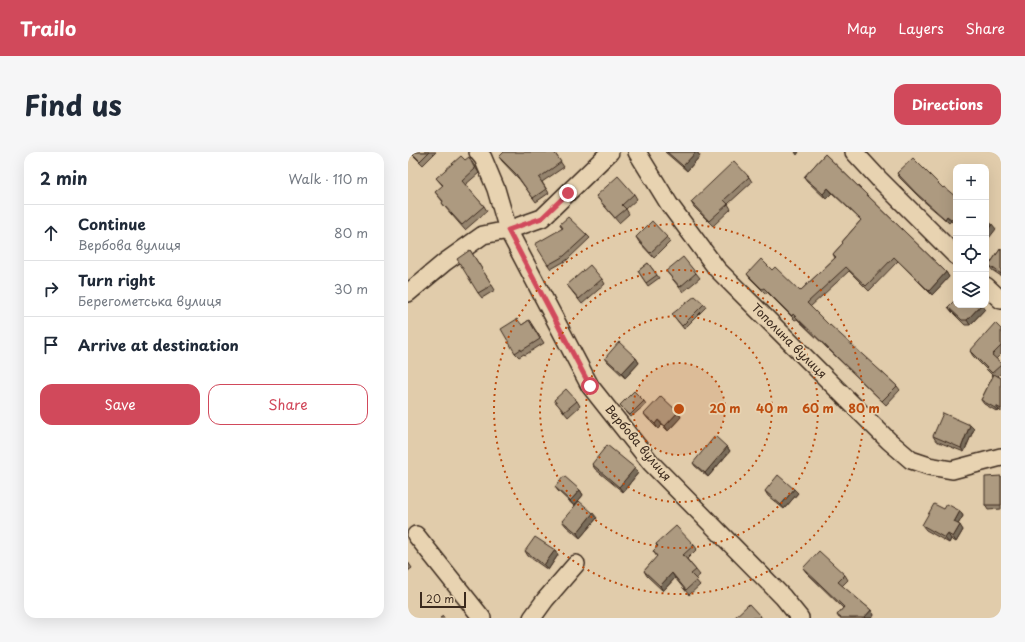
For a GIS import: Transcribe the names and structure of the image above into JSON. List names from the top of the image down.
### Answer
{
  "streets": {
    "street": ["Тополина вулиця", "Вербова вулиця"]
  },
  "scale_bar": "20 m",
  "page": {
    "header": "Trailo",
    "nav": ["Map", "Layers", "Share"],
    "title": "Find us",
    "buttons": [
      "Directions",
      ["Save", "Share"]
    ],
    "heading": ["2 min", "Walk · 110 m"],
    "map_buttons": ["+", "−"],
    "list": [
      ["Continue", "Вербова вулиця", "80 m"],
      ["Turn right", "Берегометська вулиця", "30 m"],
      "Arrive at destination"
    ],
    "scale": "20 m"
  },
  "rings": [
    "20 m",
    "40 m",
    "60 m",
    "80 m"
  ]
}
